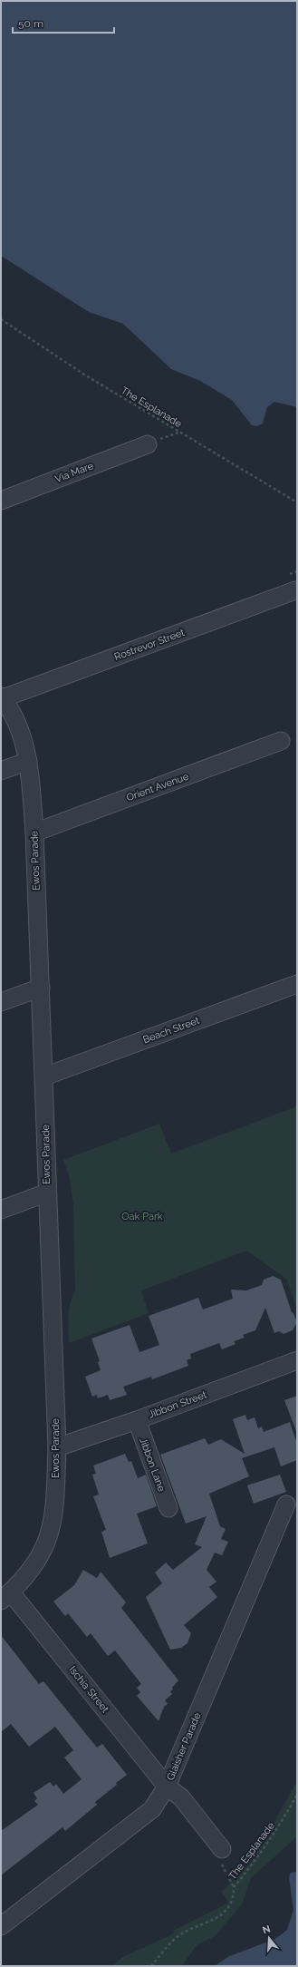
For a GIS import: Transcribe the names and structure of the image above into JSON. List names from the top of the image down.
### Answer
{
  "streets": {
    "street": [
      "Via Mare",
      "Rostrevor Street",
      "Orient Avenue",
      "Ewos Parade",
      "Beach Street",
      "Jibbon Street",
      "Jibbon Lane",
      "Ischia Street",
      "Glaisher Parade"
    ],
    "path": ["The Esplanade"]
  },
  "crossings": [
    ["Rostrevor Street", "Ewos Parade"],
    ["Orient Avenue", "Ewos Parade"],
    ["Ewos Parade", "Beach Street"],
    ["Ewos Parade", "Jibbon Street"],
    ["Ewos Parade", "Ischia Street"],
    ["Jibbon Street", "Jibbon Lane"],
    ["Ischia Street", "Glaisher Parade"]
  ],
  "parks": ["Oak Park"],
  "scale_bar": "50 m",
  "north": "top"
}
